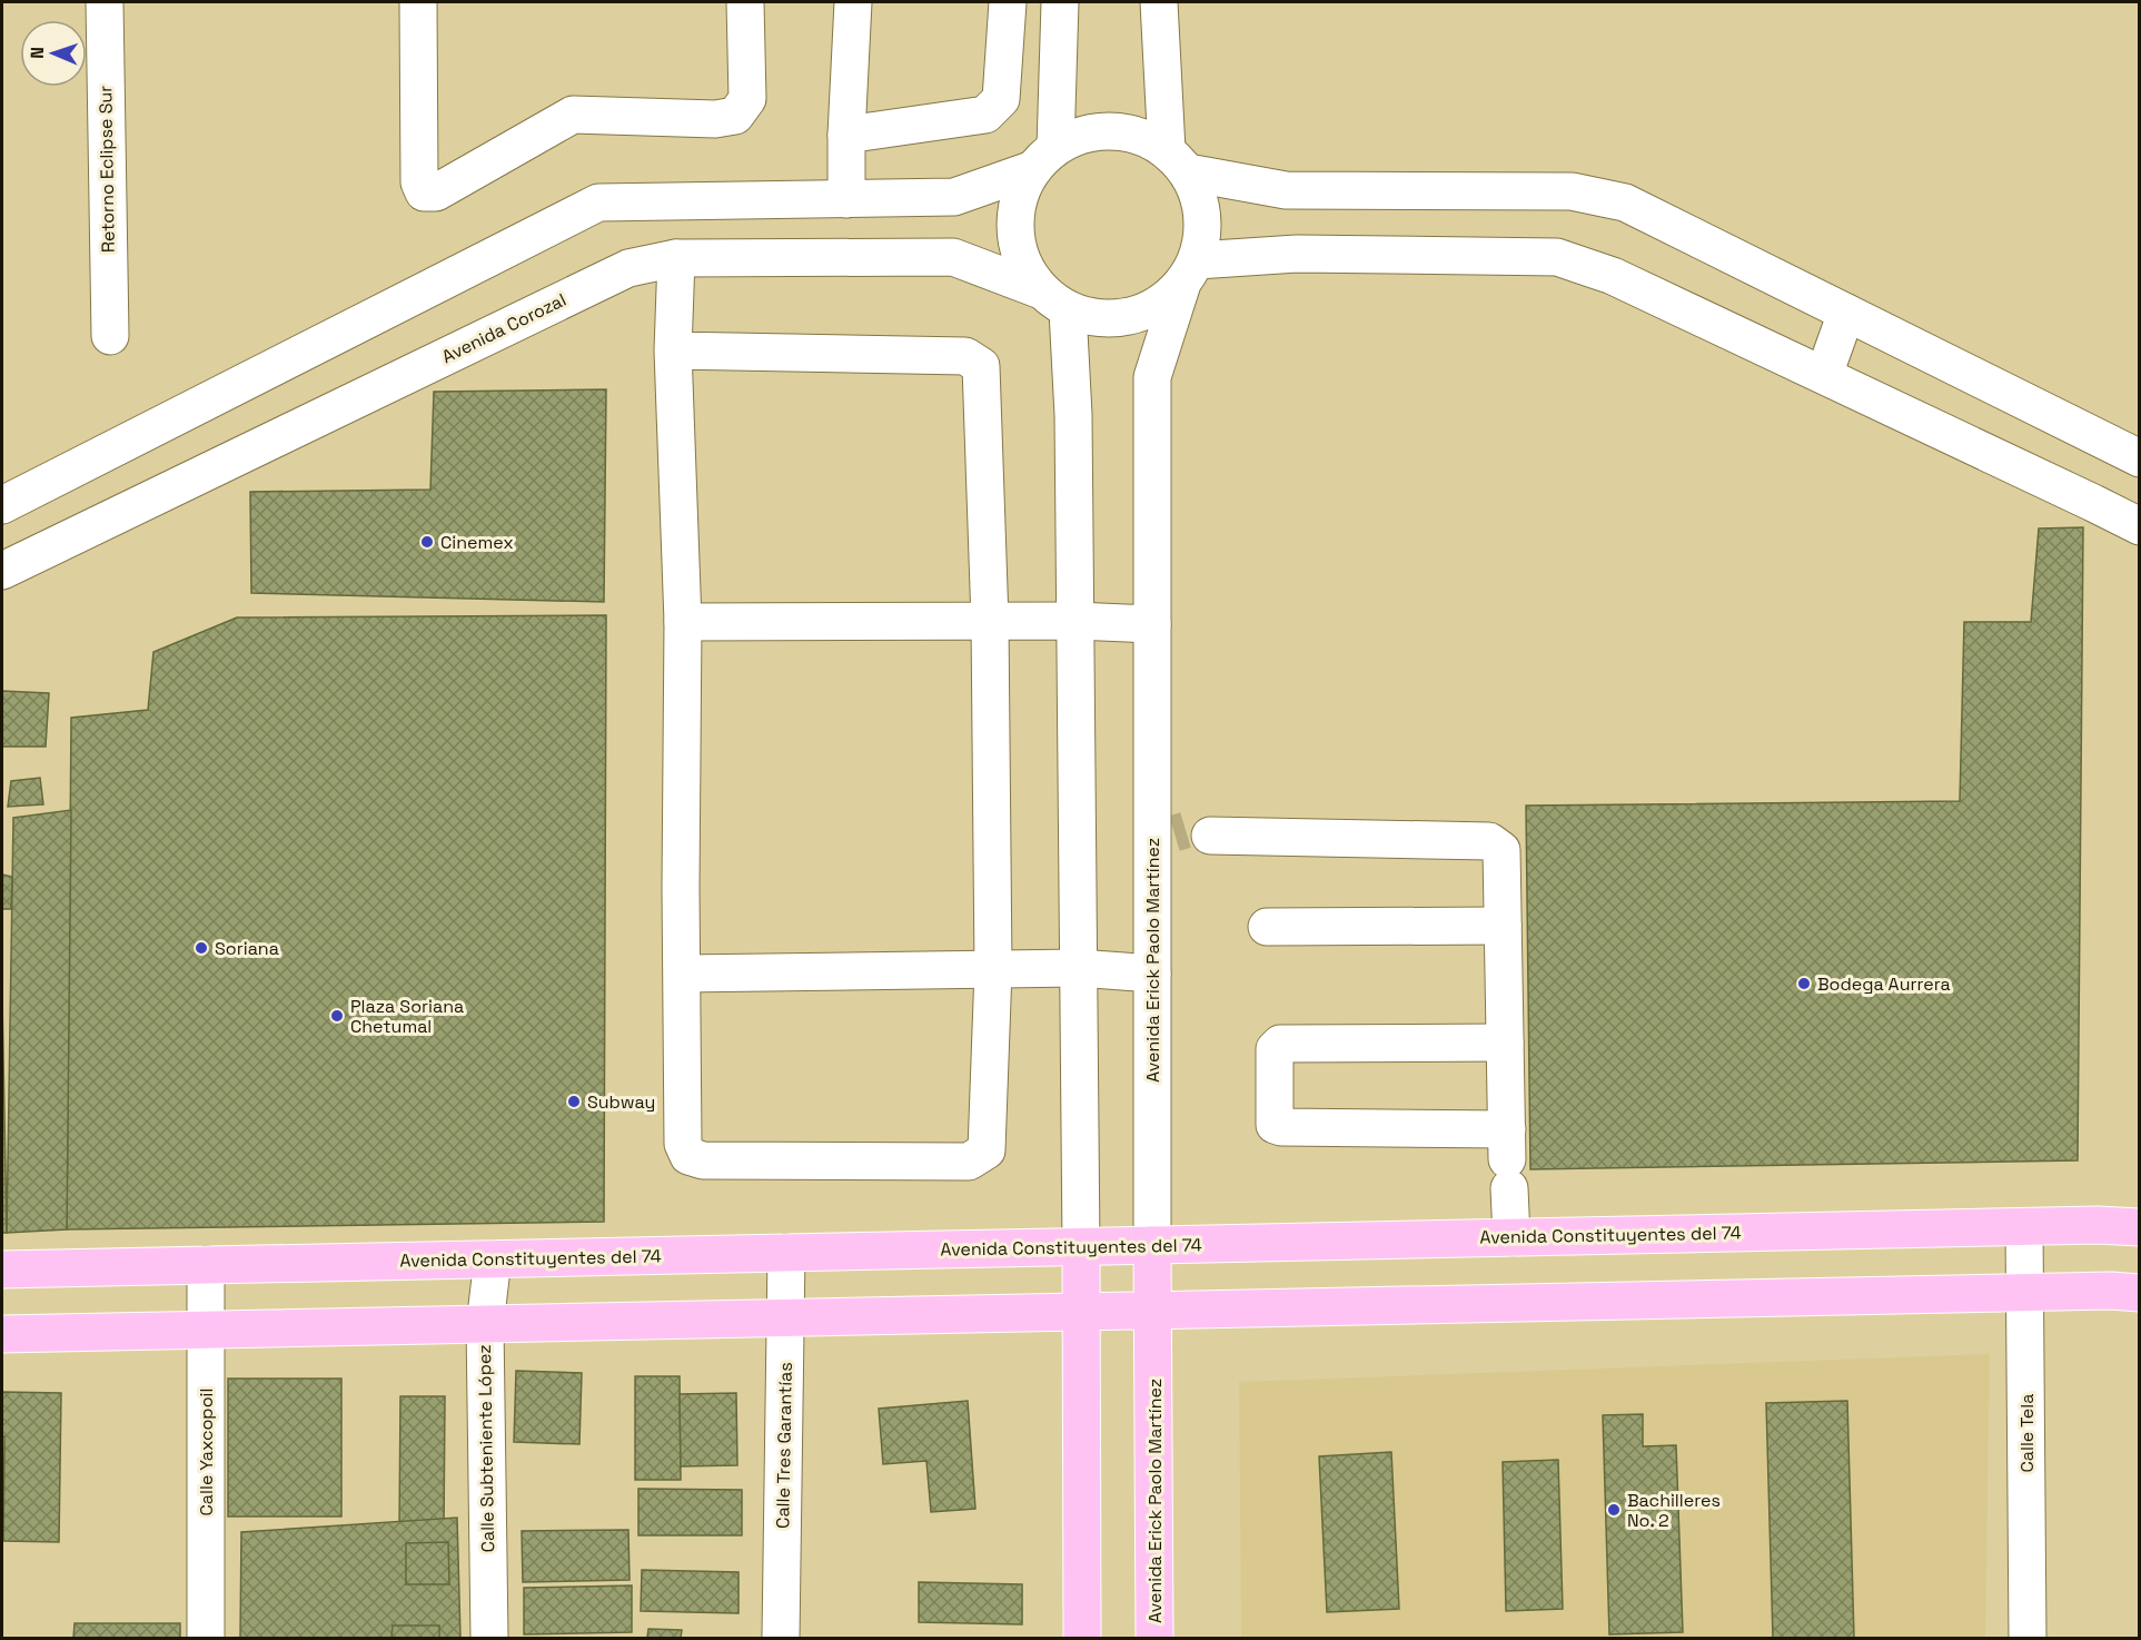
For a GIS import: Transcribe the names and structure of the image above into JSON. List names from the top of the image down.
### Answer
{
  "streets": {
    "main road": ["Avenida Erick Paolo Martínez", "Avenida Constituyentes del 74"],
    "street": [
      "Retorno Eclipse Sur",
      "Avenida Corozal",
      "Calle Tela",
      "Calle Tres Garantías",
      "Calle Subteniente López",
      "Calle Yaxcopoil"
    ]
  },
  "crossings": [
    ["Avenida Corozal", "Avenida Erick Paolo Martínez"],
    ["Avenida Erick Paolo Martínez", "Avenida Constituyentes del 74"],
    ["Avenida Constituyentes del 74", "Calle Tela"],
    ["Avenida Constituyentes del 74", "Calle Tres Garantías"],
    ["Avenida Constituyentes del 74", "Calle Subteniente López"],
    ["Avenida Constituyentes del 74", "Calle Yaxcopoil"]
  ],
  "places": [
    "Cinemex",
    "Soriana",
    "Bodega Aurrera",
    "Plaza Soriana Chetumal",
    "Subway",
    "Bachilleres No. 2"
  ],
  "north": "left"
}
